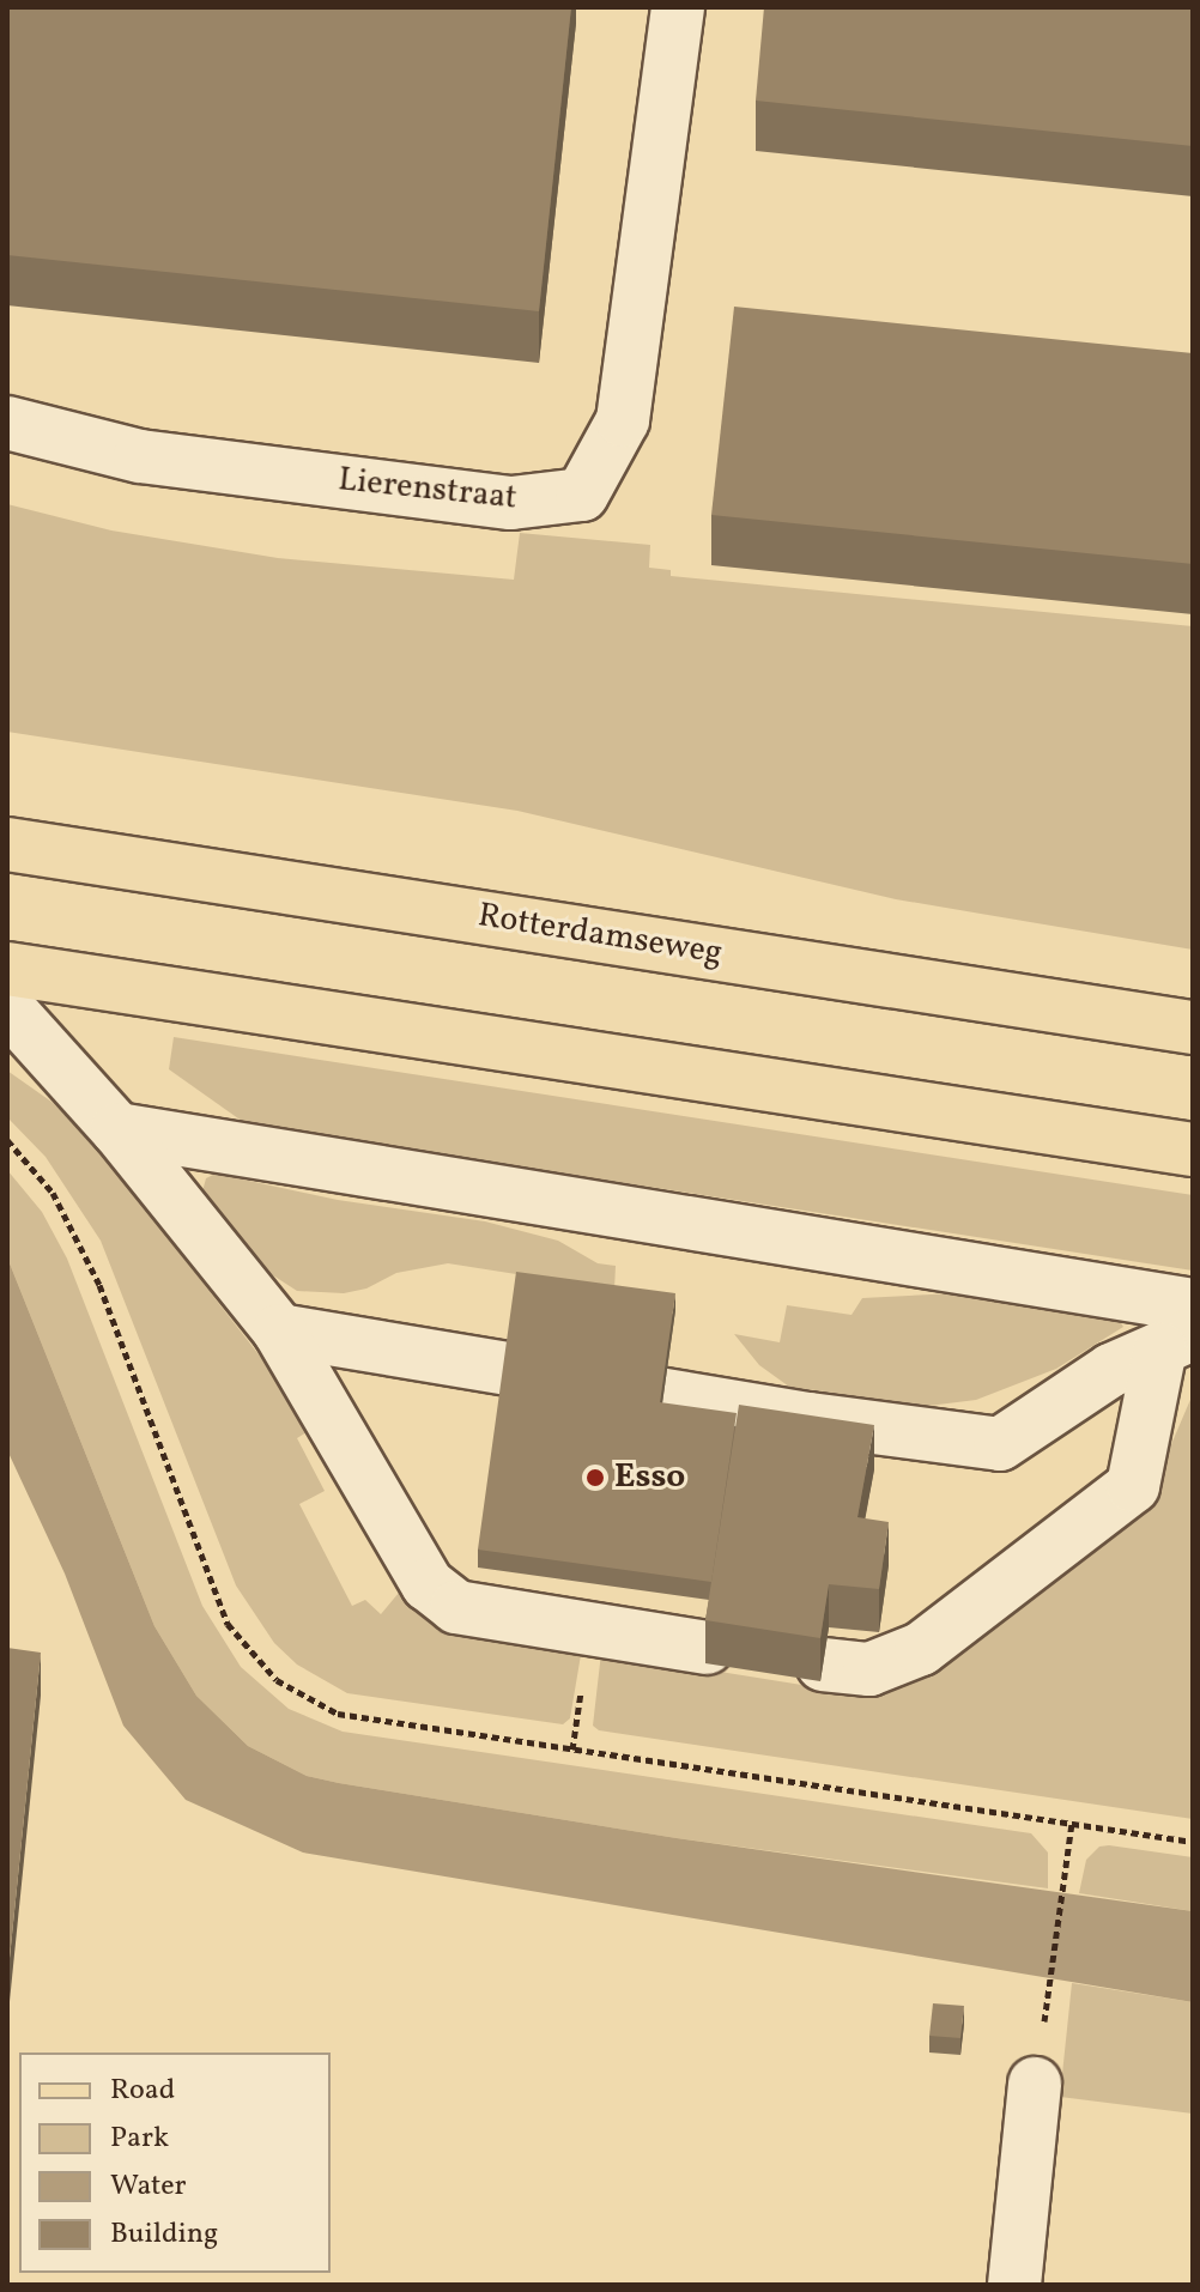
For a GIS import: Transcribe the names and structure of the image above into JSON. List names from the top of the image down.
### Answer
{
  "streets": {
    "main road": ["Rotterdamseweg"],
    "street": ["Lierenstraat"]
  },
  "places": ["Esso"],
  "legend": [
    "Road",
    "Park",
    "Water",
    "Building"
  ]
}
